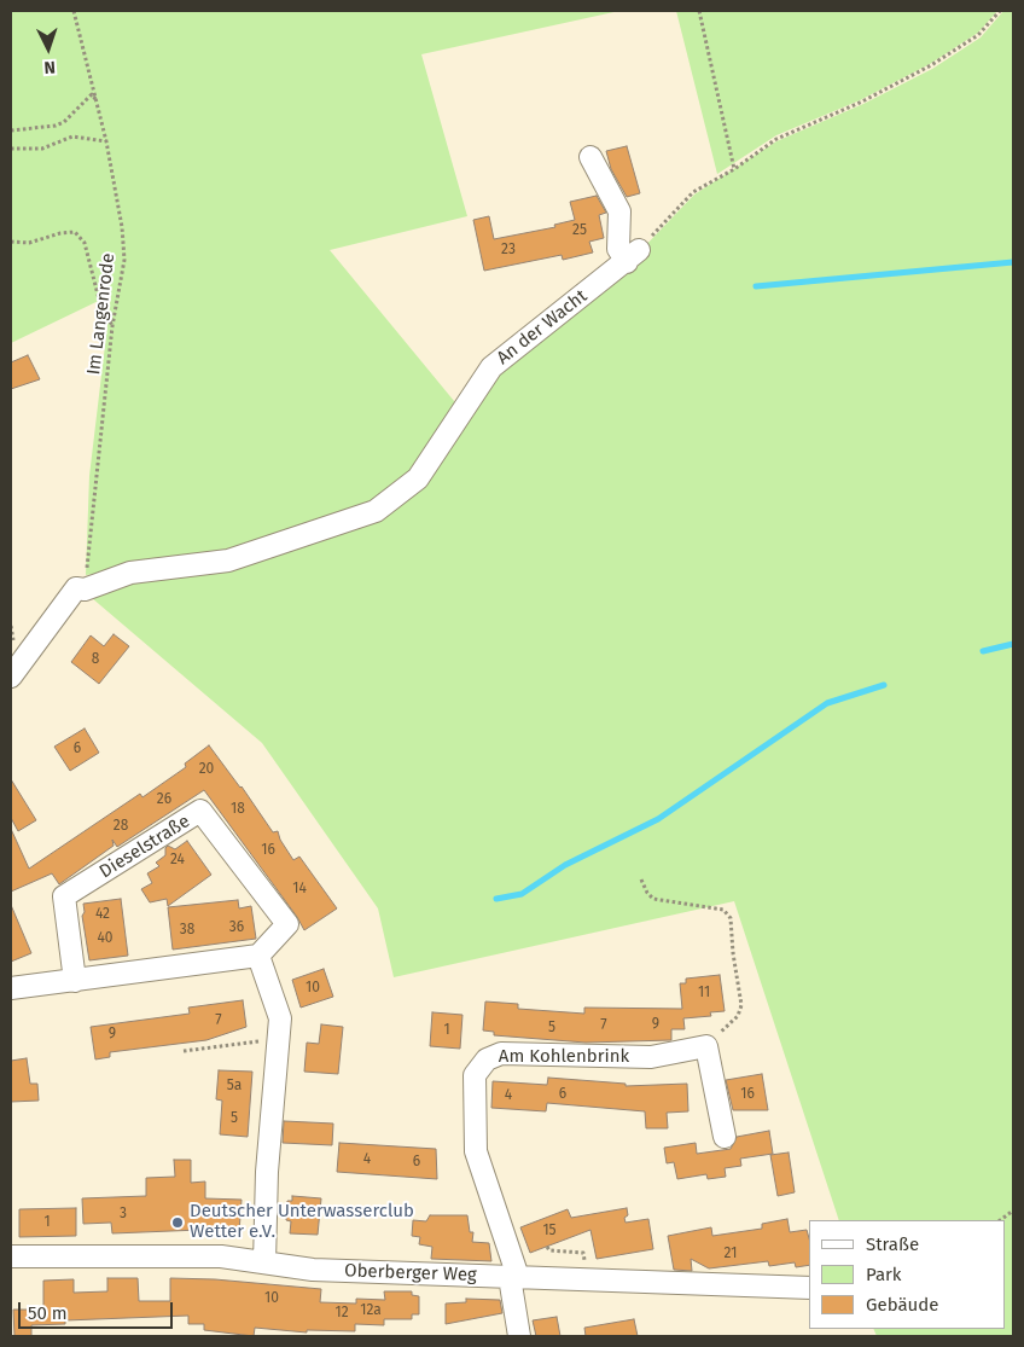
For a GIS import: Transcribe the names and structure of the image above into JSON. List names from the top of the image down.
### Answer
{
  "streets": {
    "street": [
      "An der Wacht",
      "Dieselstraße",
      "Am Kohlenbrink",
      "Oberberger Weg"
    ],
    "path": ["Im Langenrode"]
  },
  "crossings": [
    ["Im Langenrode", "An der Wacht"],
    ["Am Kohlenbrink", "Oberberger Weg"]
  ],
  "places": ["Deutscher Unterwasserclub Wetter e.V."],
  "house_numbers": [
    "25",
    "23",
    "8",
    "6",
    "20",
    "26",
    "18",
    "28",
    "16",
    "24",
    "14",
    "42",
    "36",
    "38",
    "40",
    "10",
    "11",
    "7",
    "9",
    "7",
    "5",
    "1",
    "9",
    "5a",
    "6",
    "16",
    "4",
    "5",
    "4",
    "6",
    "3",
    "1",
    "15",
    "21",
    "10",
    "12a",
    "12"
  ],
  "legend": ["Straße", "Park", "Gebäude"],
  "scale_bar": "50 m",
  "north": "bottom"
}
